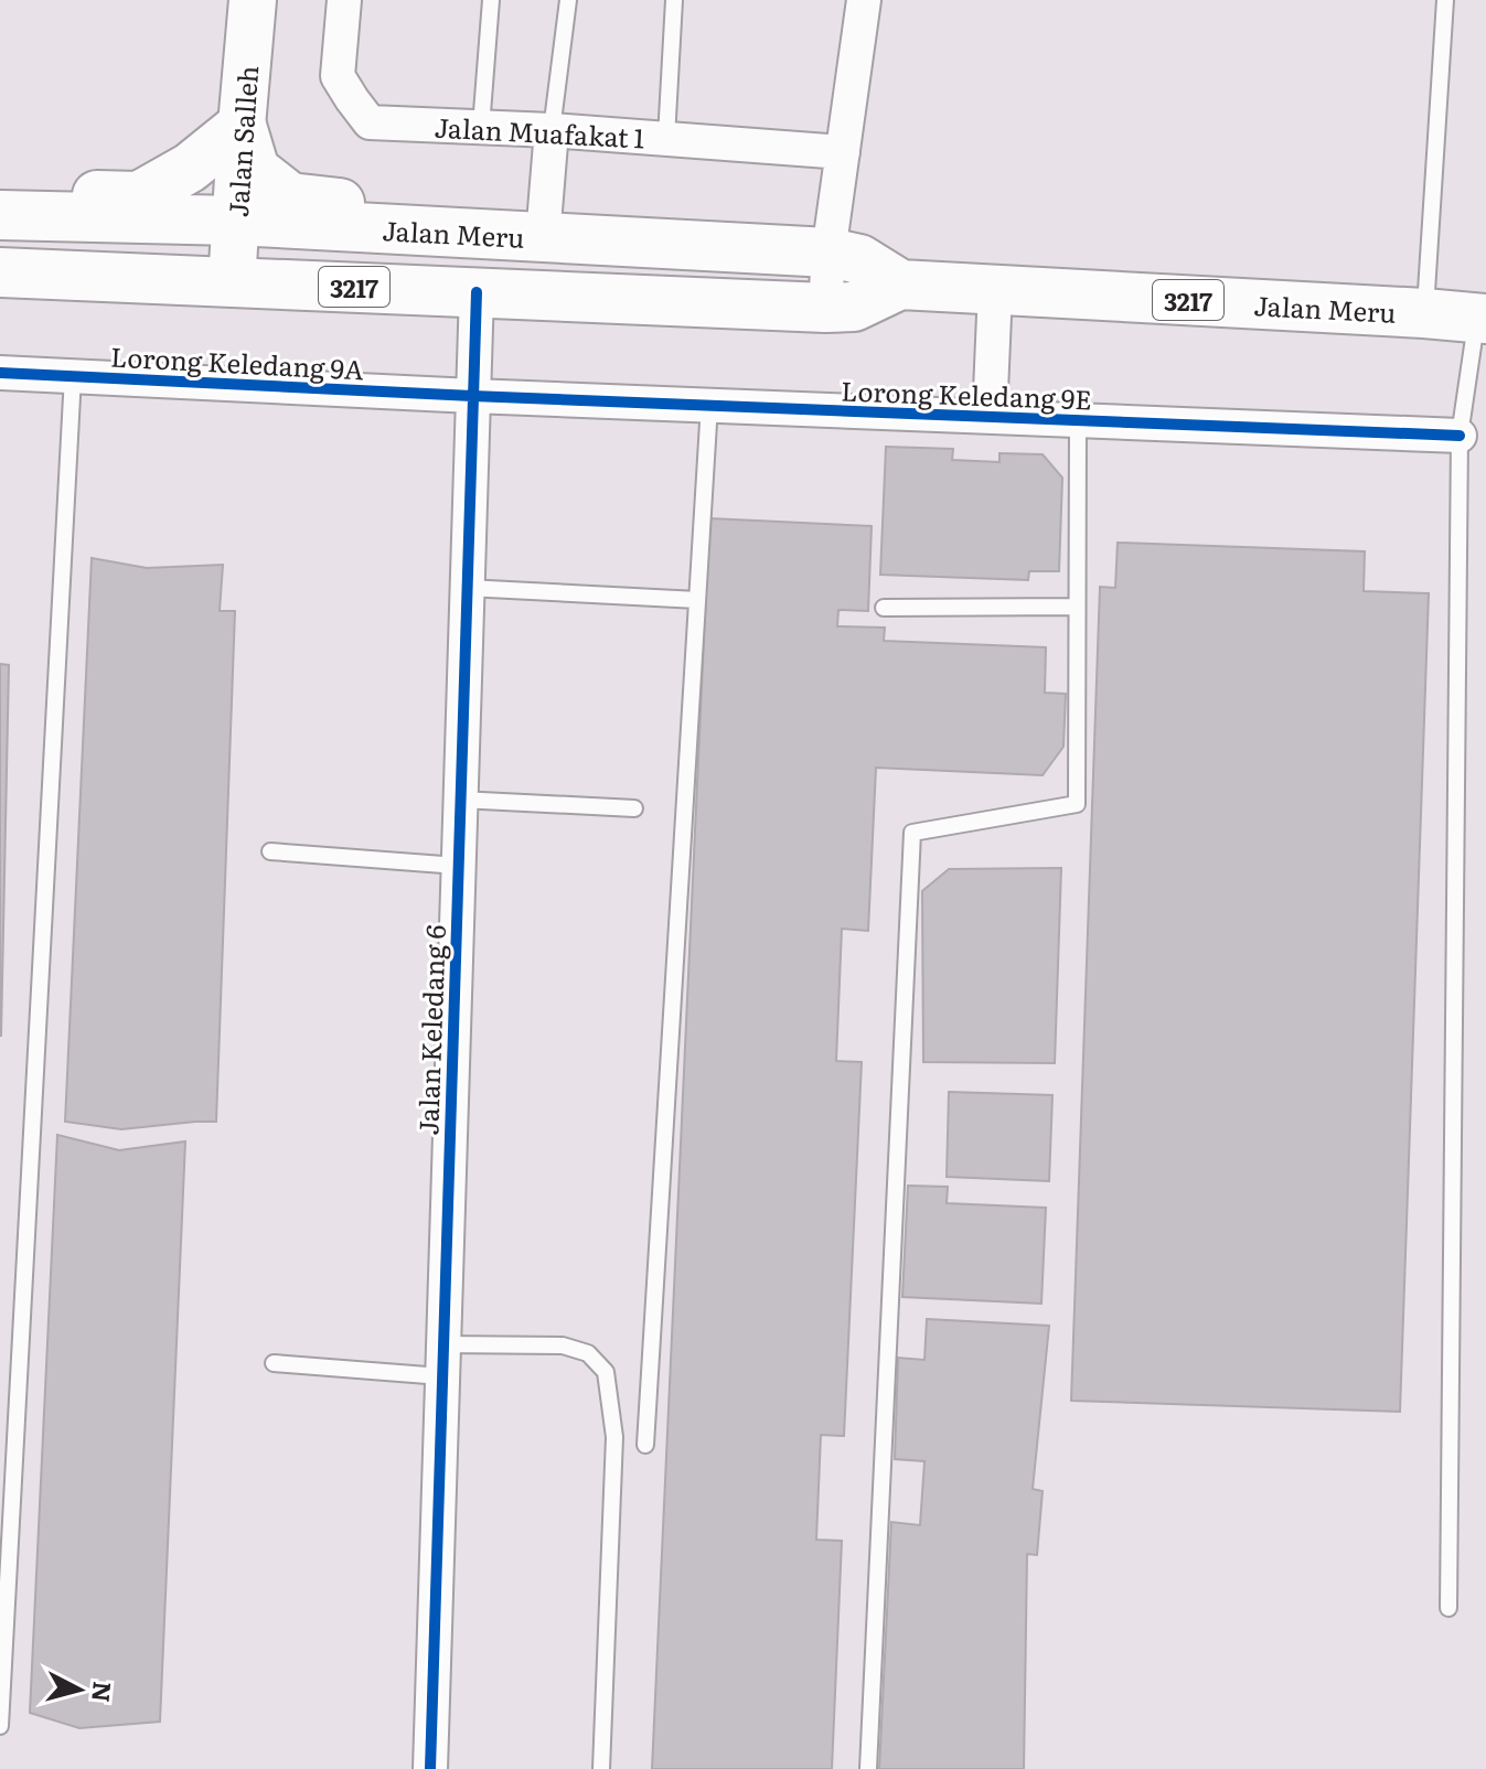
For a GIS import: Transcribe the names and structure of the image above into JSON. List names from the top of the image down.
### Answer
{
  "streets": {
    "main road": ["Jalan Meru", "3217"],
    "street": [
      "Jalan Muafakat 1",
      "Jalan Salleh",
      "Lorong Keledang 9A",
      "Lorong Keledang 9E",
      "Jalan Keledang 6"
    ]
  },
  "crossings": [
    ["Jalan Salleh", "Jalan Meru"],
    ["Jalan Meru", "Jalan Keledang 6"],
    ["Lorong Keledang 9A", "Lorong Keledang 9E"],
    ["Lorong Keledang 9A", "Jalan Keledang 6"],
    ["Lorong Keledang 9E", "Jalan Keledang 6"]
  ],
  "north": "right"
}
